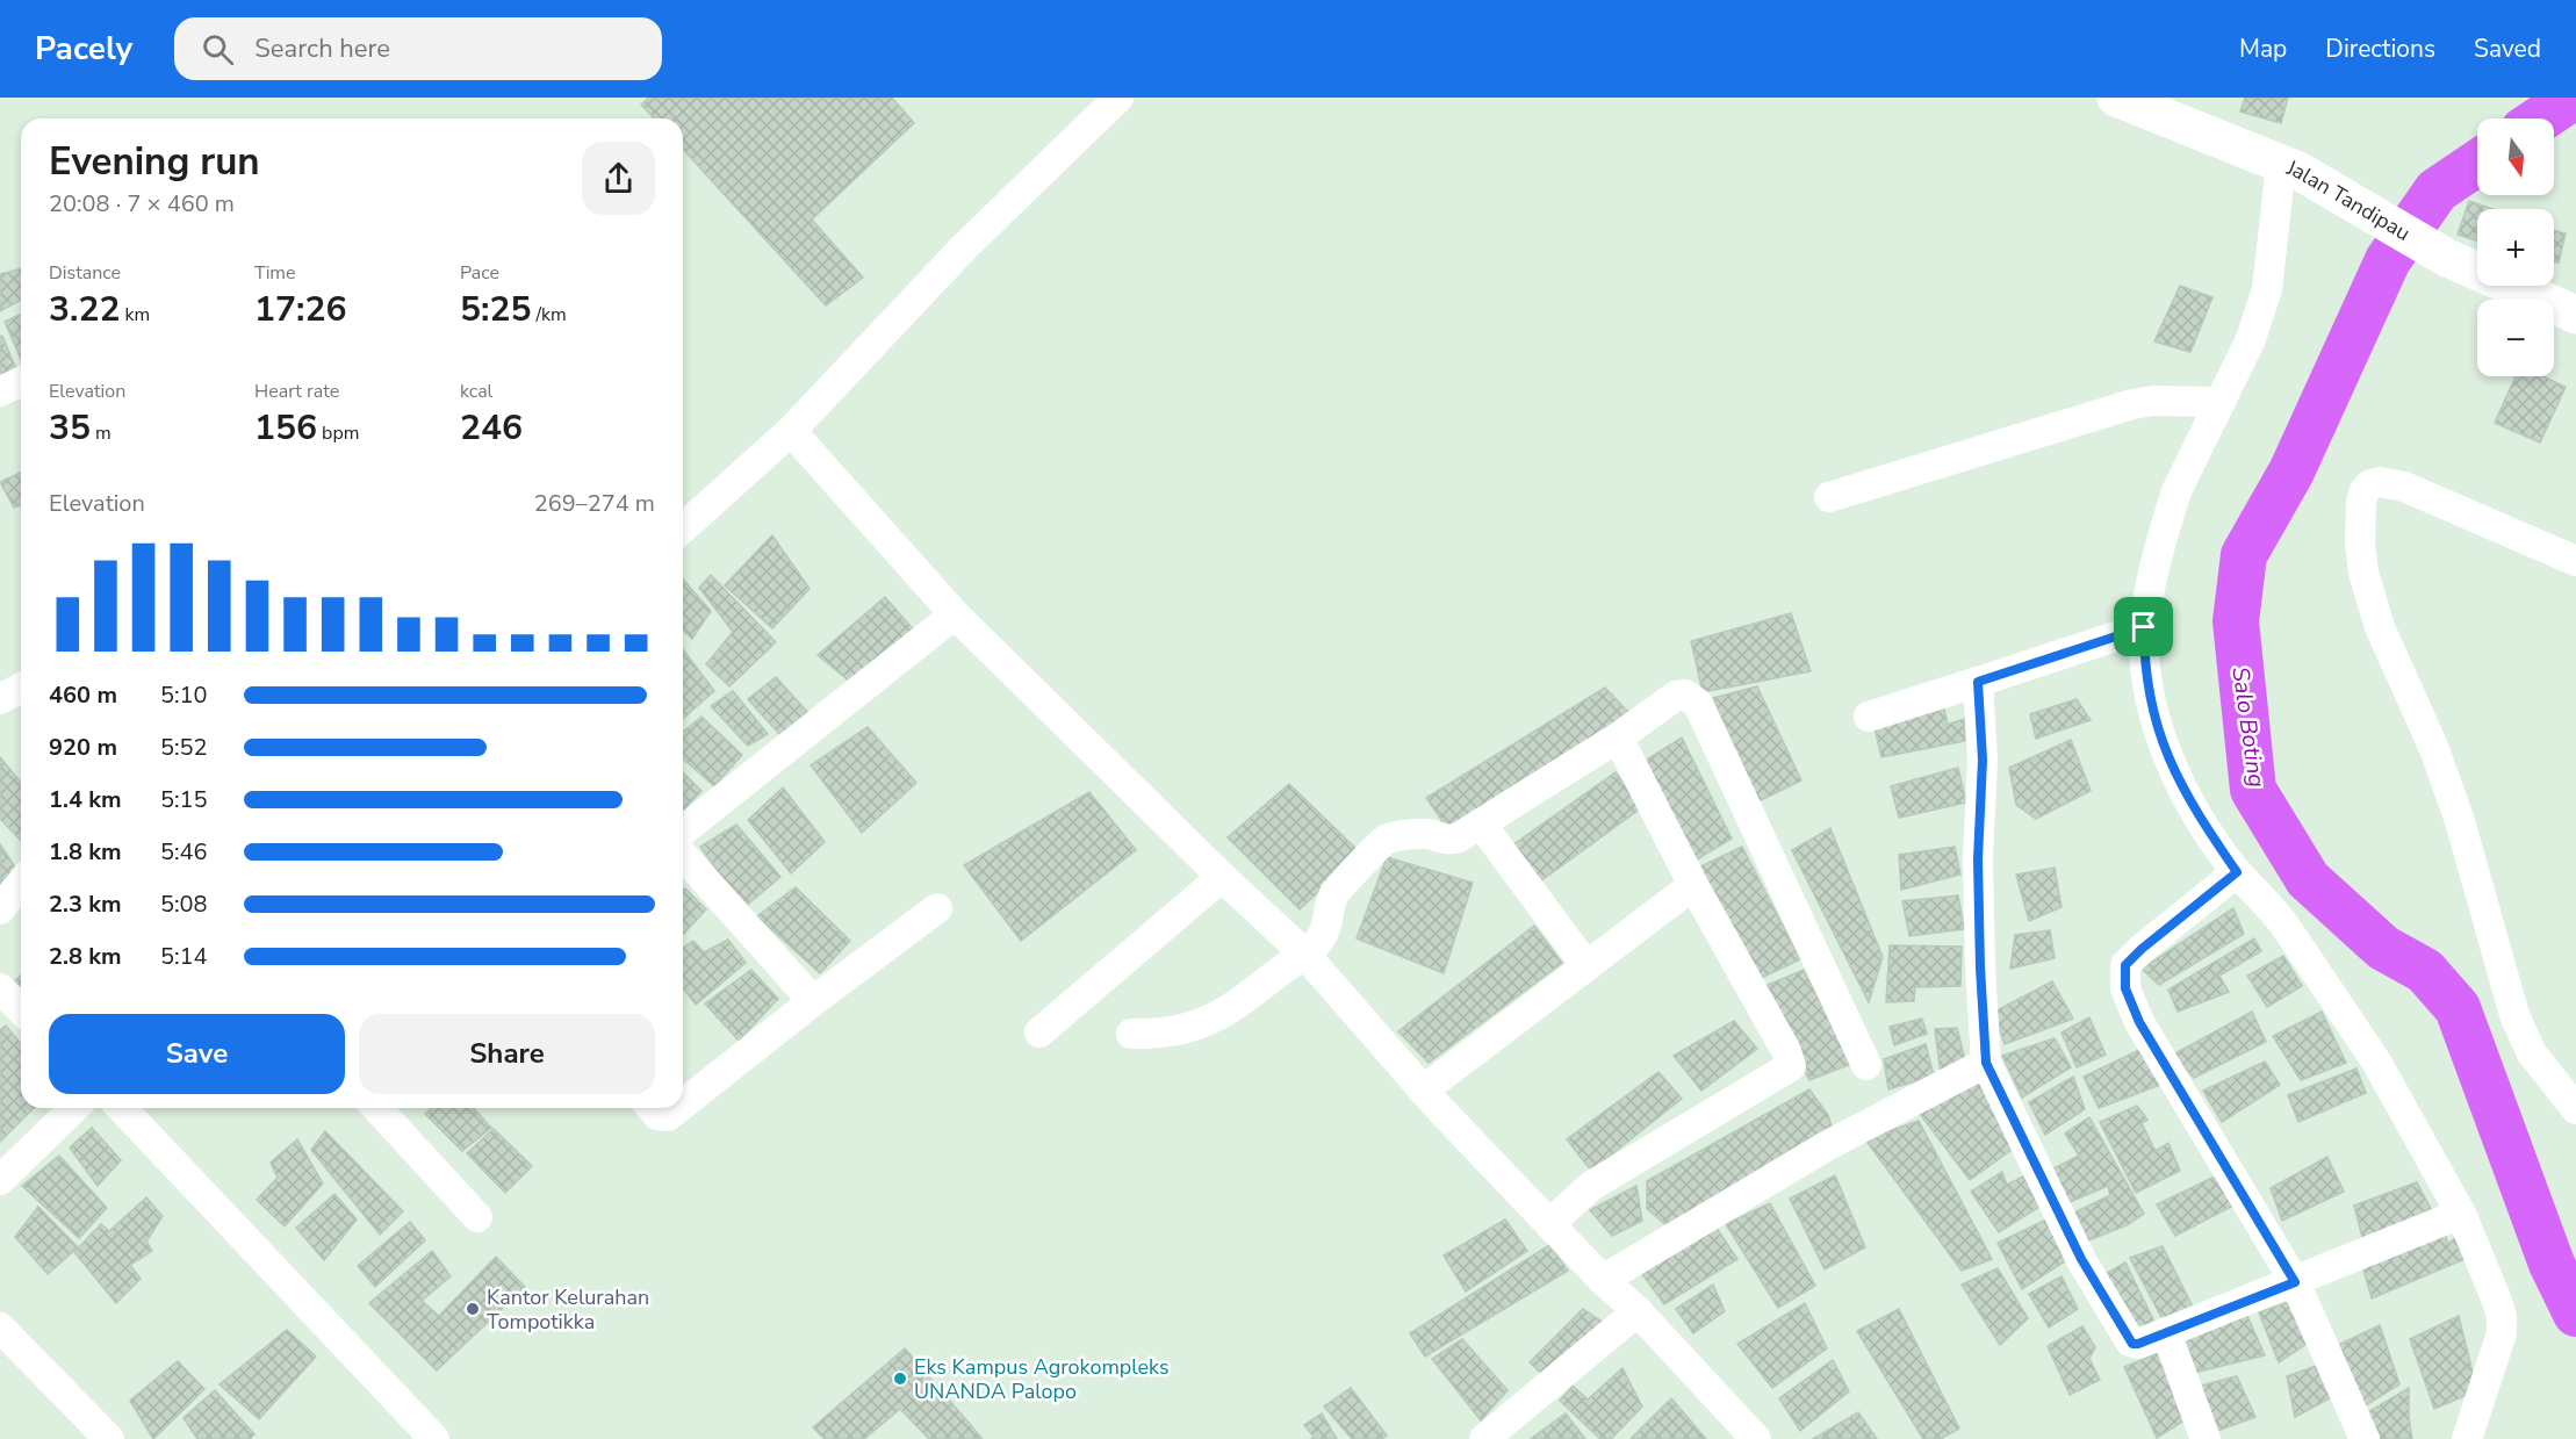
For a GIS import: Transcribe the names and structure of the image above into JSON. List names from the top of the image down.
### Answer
{
  "streets": {
    "street": ["Jalan Tandipau"]
  },
  "water": ["Salo Boting"],
  "places": ["Kantor Kelurahan Tompotikka", "Eks Kampus Agrokompleks UNANDA Palopo"],
  "north": "bottom",
  "page": {
    "header": "Pacely",
    "search": "Search here",
    "nav": ["Map", "Directions", "Saved"],
    "map_buttons": ["+", "−"],
    "heading": ["Evening run", "20:08 · 7 × 460 m"],
    "stats": [
      ["Distance", "3.22 km"],
      ["Time", "17:26"],
      ["Pace", "5:25 /km"],
      ["Elevation", "35 m"],
      ["Heart rate", "156 bpm"],
      ["kcal", "246"]
    ],
    "chart": ["Elevation", "269–274 m"],
    "list": [
      {
        "name": "460 m",
        "note": "5:10"
      },
      {
        "name": "920 m",
        "note": "5:52"
      },
      {
        "name": "1.4 km",
        "note": "5:15"
      },
      {
        "name": "1.8 km",
        "note": "5:46"
      },
      {
        "name": "2.3 km",
        "note": "5:08"
      },
      {
        "name": "2.8 km",
        "note": "5:14"
      }
    ],
    "buttons": ["Save", "Share"]
  }
}
